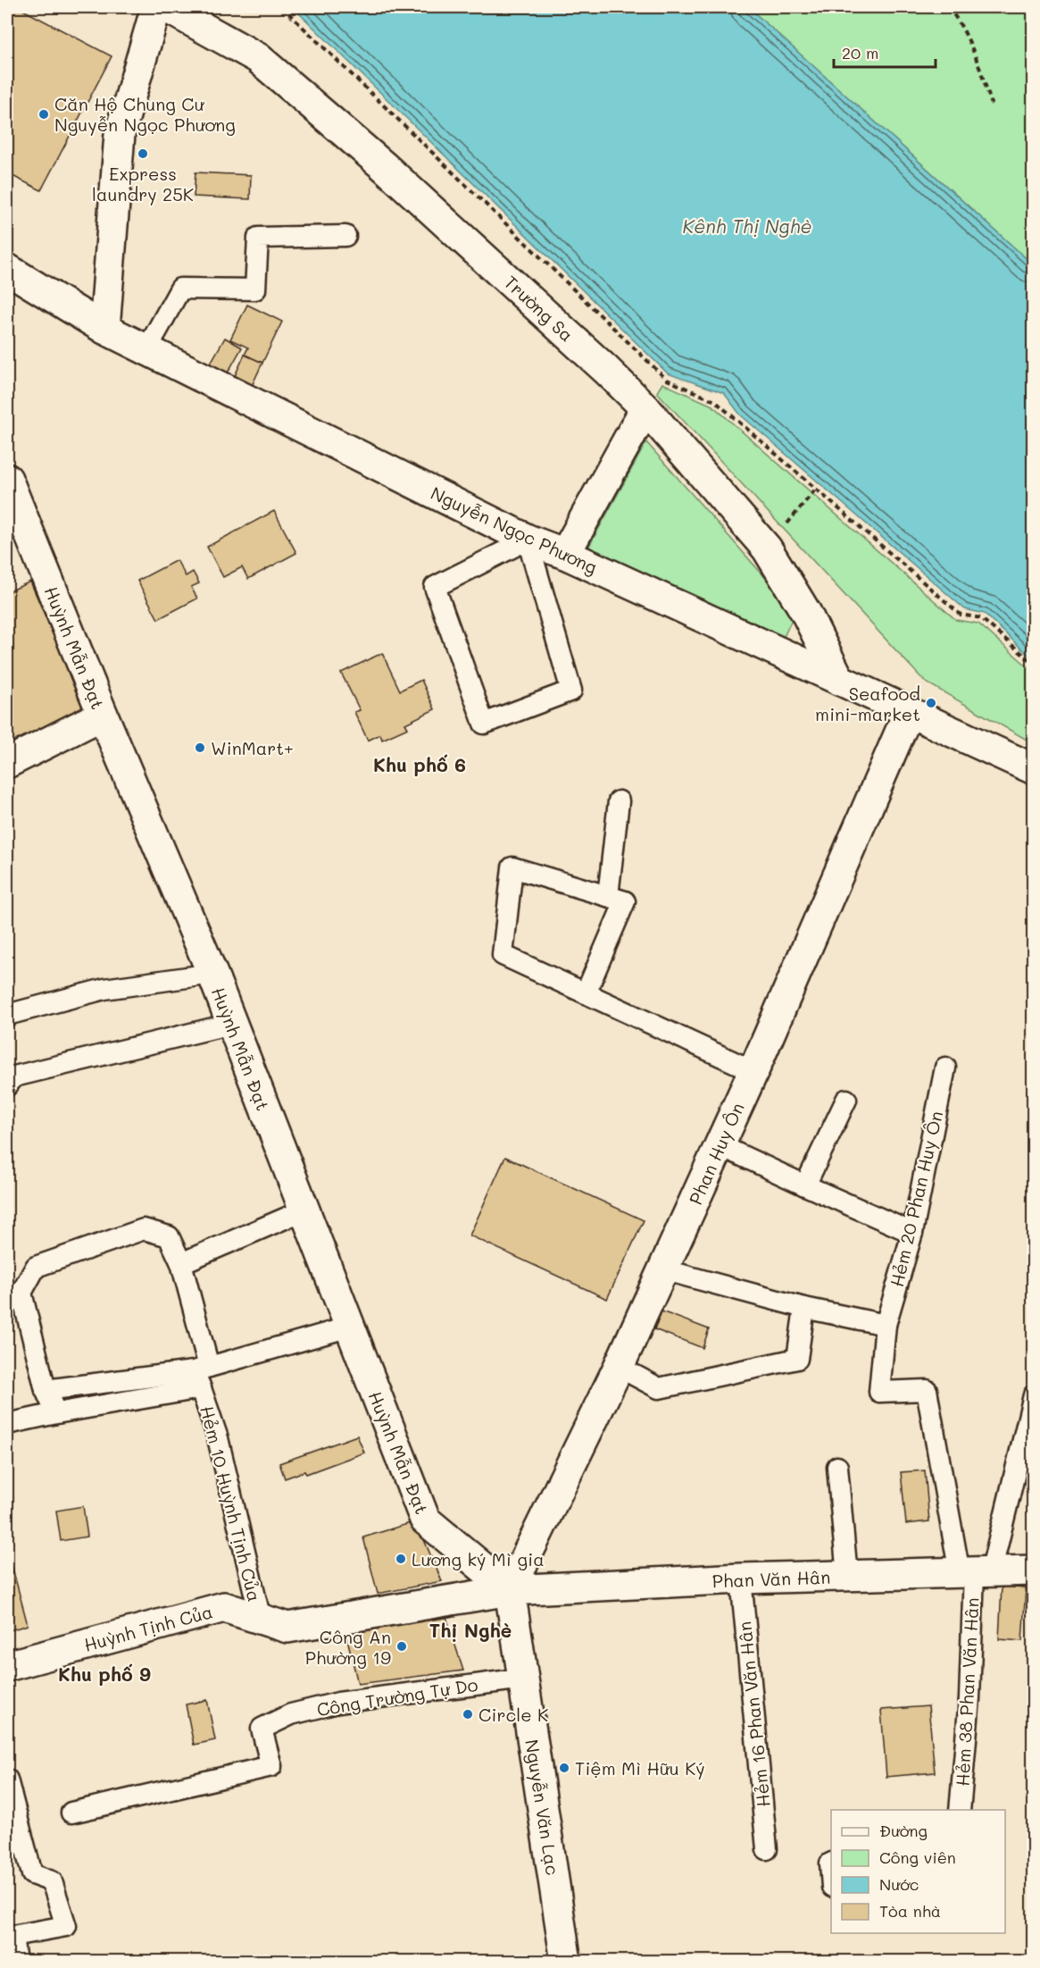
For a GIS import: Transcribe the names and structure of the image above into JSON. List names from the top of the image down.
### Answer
{
  "streets": {
    "street": [
      "Trường Sa",
      "Nguyễn Ngọc Phương",
      "Huỳnh Mẫn Đạt",
      "Phan Huy Ôn",
      "Phan Văn Hân",
      "Huỳnh Tịnh Của",
      "Nguyễn Văn Lạc"
    ],
    "lane": [
      "Hẻm 20 Phan Huy Ôn",
      "Hẻm 10 Huỳnh Tịnh Của",
      "Hẻm 38 Phan Văn Hân",
      "Công Trường Tự Do",
      "Hẻm 16 Phan Văn Hân"
    ]
  },
  "crossings": [
    ["Trường Sa", "Nguyễn Ngọc Phương"],
    ["Nguyễn Ngọc Phương", "Phan Huy Ôn"],
    ["Huỳnh Mẫn Đạt", "Phan Huy Ôn"],
    ["Huỳnh Mẫn Đạt", "Phan Văn Hân"],
    ["Huỳnh Mẫn Đạt", "Huỳnh Tịnh Của"],
    ["Huỳnh Mẫn Đạt", "Nguyễn Văn Lạc"],
    ["Phan Huy Ôn", "Phan Văn Hân"],
    ["Phan Huy Ôn", "Huỳnh Tịnh Của"],
    ["Phan Huy Ôn", "Nguyễn Văn Lạc"],
    ["Hẻm 20 Phan Huy Ôn", "Phan Văn Hân"],
    ["Hẻm 20 Phan Huy Ôn", "Hẻm 38 Phan Văn Hân"],
    ["Hẻm 10 Huỳnh Tịnh Của", "Huỳnh Tịnh Của"],
    ["Phan Văn Hân", "Huỳnh Tịnh Của"],
    ["Phan Văn Hân", "Hẻm 38 Phan Văn Hân"],
    ["Phan Văn Hân", "Hẻm 16 Phan Văn Hân"],
    ["Phan Văn Hân", "Nguyễn Văn Lạc"],
    ["Huỳnh Tịnh Của", "Nguyễn Văn Lạc"],
    ["Công Trường Tự Do", "Nguyễn Văn Lạc"]
  ],
  "districts": ["Khu phố 6", "Thị Nghè", "Khu phố 9"],
  "water": ["Kênh Thị Nghè"],
  "places": [
    "Căn Hộ Chung Cư Nguyễn Ngọc Phương",
    "Express laundry 25K",
    "Seafood mini-market",
    "WinMart+",
    "Lương ký Mì gia",
    "Công An Phường 19",
    "Circle K",
    "Tiệm Mì Hữu Ký"
  ],
  "legend": [
    "Đường",
    "Công viên",
    "Nước",
    "Tòa nhà"
  ],
  "scale_bar": "20 m"
}
